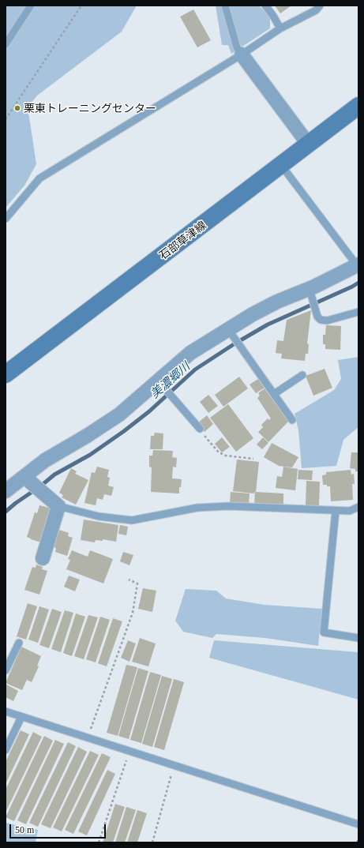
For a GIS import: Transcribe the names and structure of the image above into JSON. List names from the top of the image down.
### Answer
{
  "streets": {
    "main road": ["石部草津線"]
  },
  "water": ["美濃郷川"],
  "places": ["栗東トレーニングセンター"],
  "scale_bar": "50 m"
}
